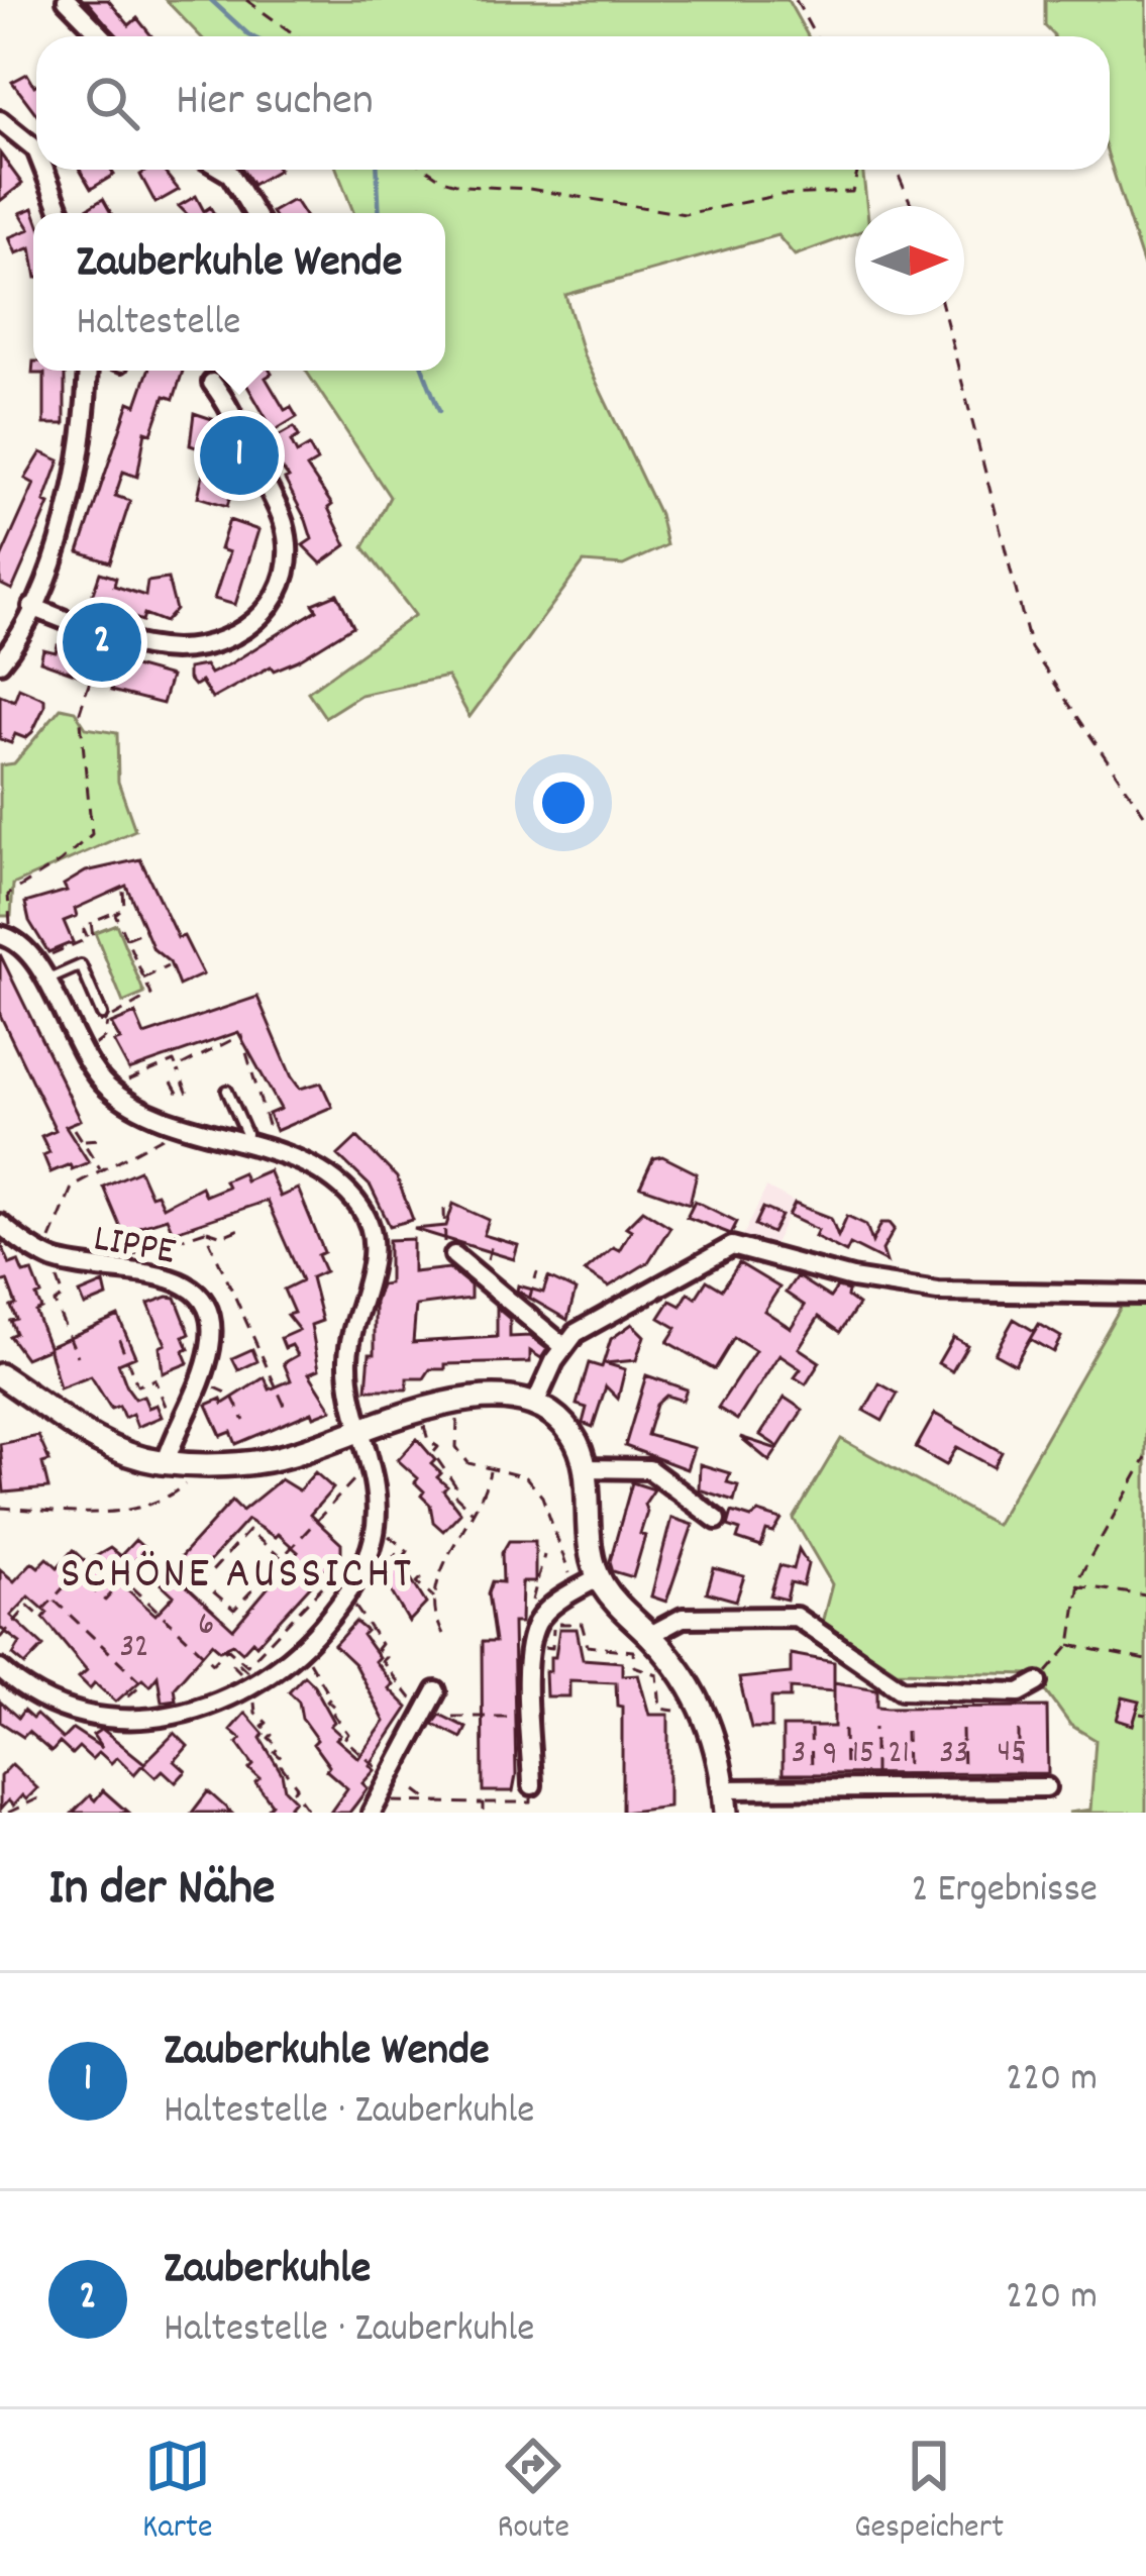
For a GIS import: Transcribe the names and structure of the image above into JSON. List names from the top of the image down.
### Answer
{
  "streets": {
    "street": ["LIPPE"]
  },
  "districts": ["SCHÖNE AUSSICHT"],
  "house_numbers": [
    "6",
    "32",
    "45",
    "3",
    "15",
    "21",
    "33",
    "9"
  ],
  "north": "right",
  "page": {
    "search": "Hier suchen",
    "popup": ["Zauberkuhle Wende", "Haltestelle"],
    "pins": ["1", "2"],
    "heading": ["In der Nähe", "2 Ergebnisse"],
    "list": [
      {
        "mark": "1",
        "name": "Zauberkuhle Wende",
        "note": "Haltestelle · Zauberkuhle",
        "value": "220 m"
      },
      {
        "mark": "2",
        "name": "Zauberkuhle",
        "note": "Haltestelle · Zauberkuhle",
        "value": "220 m"
      }
    ],
    "nav": ["Karte", "Route", "Gespeichert"]
  }
}
